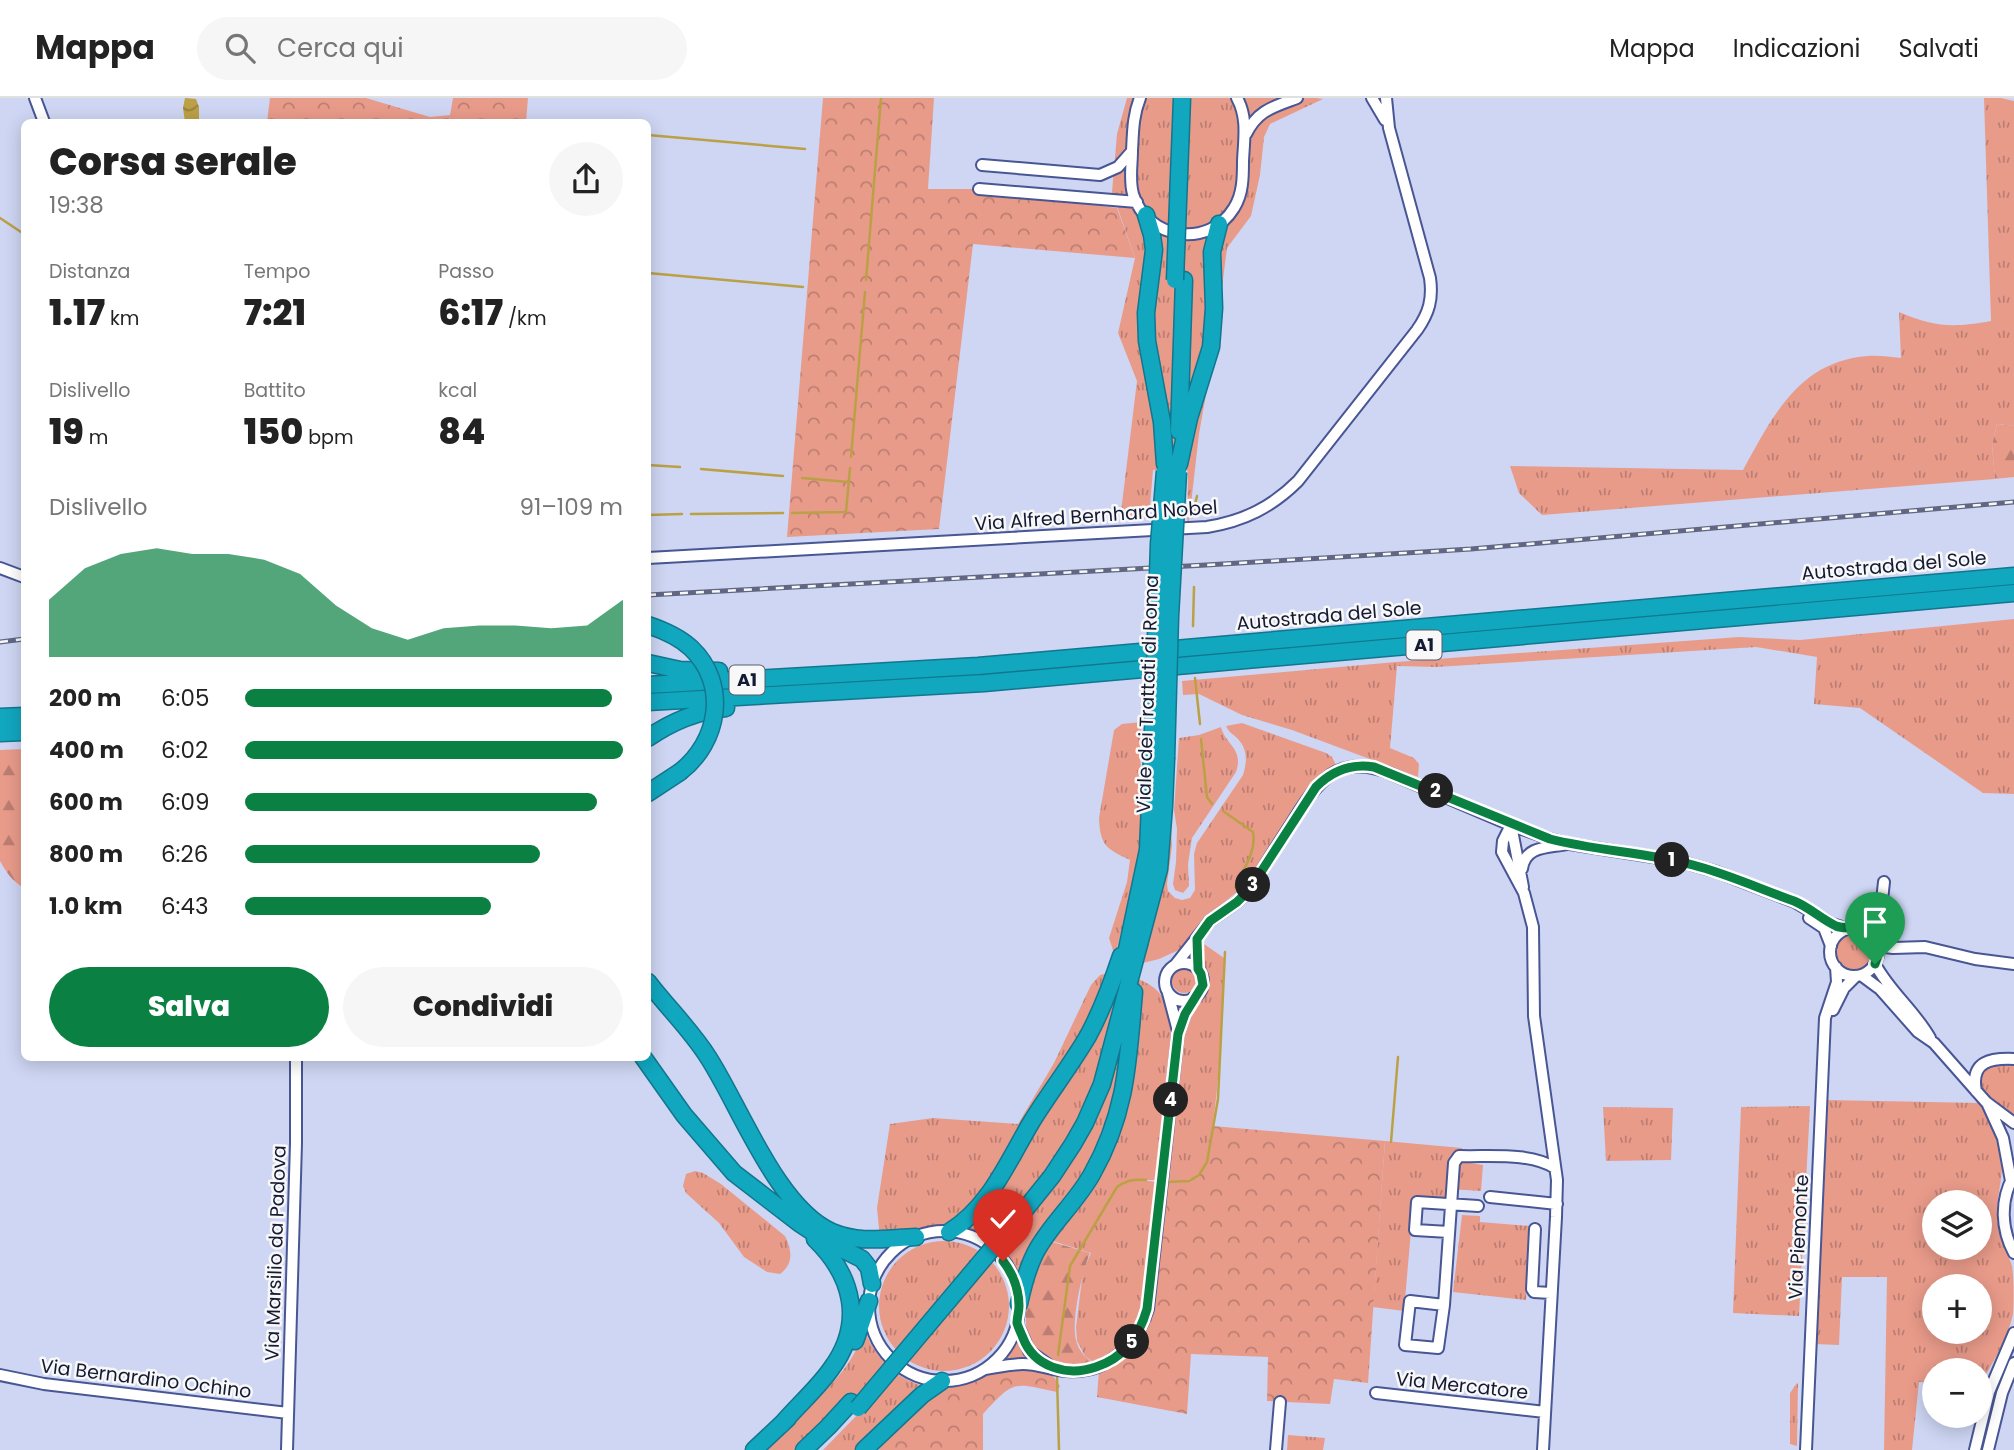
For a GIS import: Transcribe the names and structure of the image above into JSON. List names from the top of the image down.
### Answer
{
  "streets": {
    "highway": ["Autostrada del Sole", "A1", "Viale dei Trattati di Roma"],
    "street": [
      "Via Alfred Bernhard Nobel",
      "Via Piemonte",
      "Via Marsilio da Padova",
      "Via Bernardino Ochino",
      "Via Mercatore"
    ]
  },
  "crossings": [
    ["Via Marsilio da Padova", "Via Bernardino Ochino"]
  ],
  "page": {
    "header": "Mappa",
    "search": "Cerca qui",
    "nav": ["Mappa", "Indicazioni", "Salvati"],
    "heading": ["Corsa serale", "19:38"],
    "stats": [
      ["Distanza", "1.17 km"],
      ["Tempo", "7:21"],
      ["Passo", "6:17 /km"],
      ["Dislivello", "19 m"],
      ["Battito", "150 bpm"],
      ["kcal", "84"]
    ],
    "chart": ["Dislivello", "91–109 m"],
    "list": [
      {
        "name": "200 m",
        "note": "6:05"
      },
      {
        "name": "400 m",
        "note": "6:02"
      },
      {
        "name": "600 m",
        "note": "6:09"
      },
      {
        "name": "800 m",
        "note": "6:26"
      },
      {
        "name": "1.0 km",
        "note": "6:43"
      }
    ],
    "pins": [
      "2",
      "1",
      "3",
      "4",
      "5"
    ],
    "buttons": ["Salva", "Condividi"],
    "map_buttons": ["+", "−"]
  }
}
